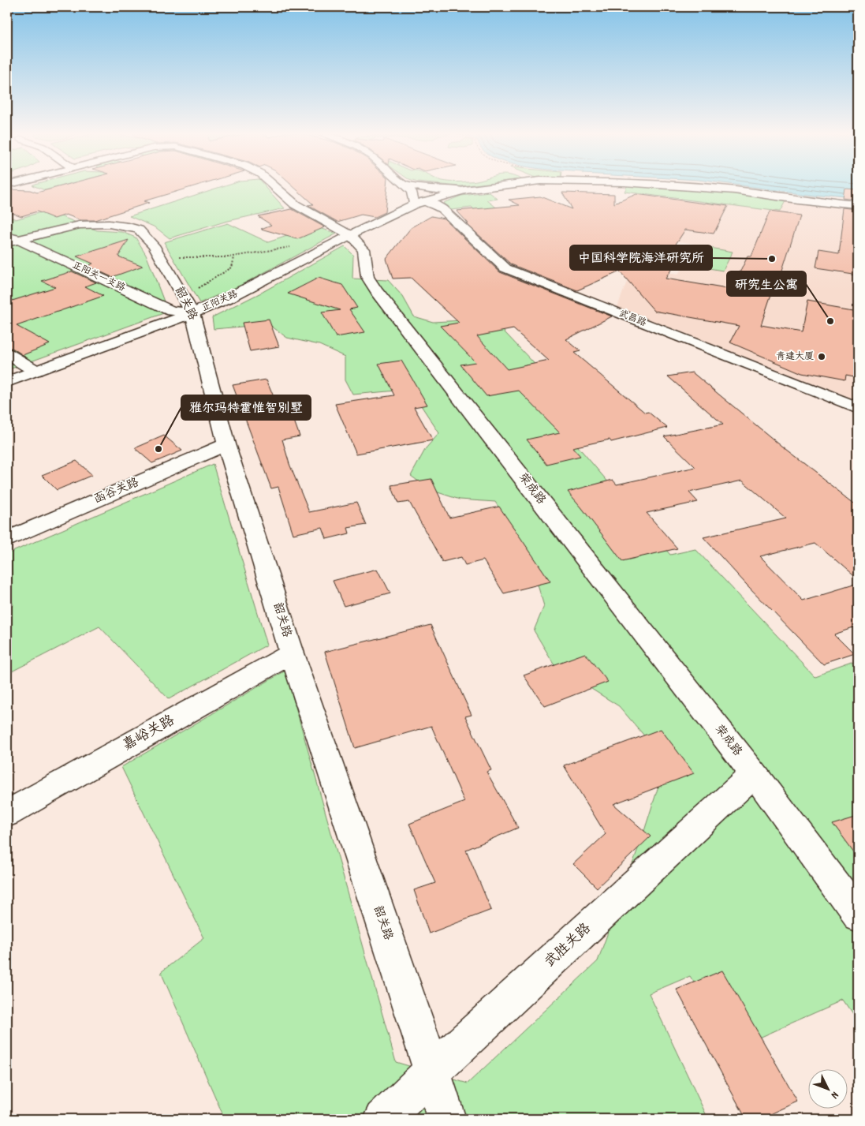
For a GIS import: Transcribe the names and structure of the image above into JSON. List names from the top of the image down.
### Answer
{
  "streets": {
    "street": [
      "正阳关一支路",
      "正阳关路",
      "韶关路",
      "武昌路",
      "荣成路",
      "函谷关路",
      "嘉峪关路",
      "武胜关路"
    ]
  },
  "crossings": [
    ["正阳关一支路", "正阳关路"],
    ["正阳关一支路", "韶关路"],
    ["正阳关路", "韶关路"],
    ["正阳关路", "武昌路"],
    ["正阳关路", "荣成路"],
    ["韶关路", "函谷关路"],
    ["韶关路", "嘉峪关路"],
    ["韶关路", "武胜关路"],
    ["荣成路", "武胜关路"]
  ],
  "places": [
    "中国科学院海洋研究所",
    "研究生公寓",
    "青建大厦",
    "雅尔玛特霍惟智别墅"
  ],
  "north": "bottom right"
}
